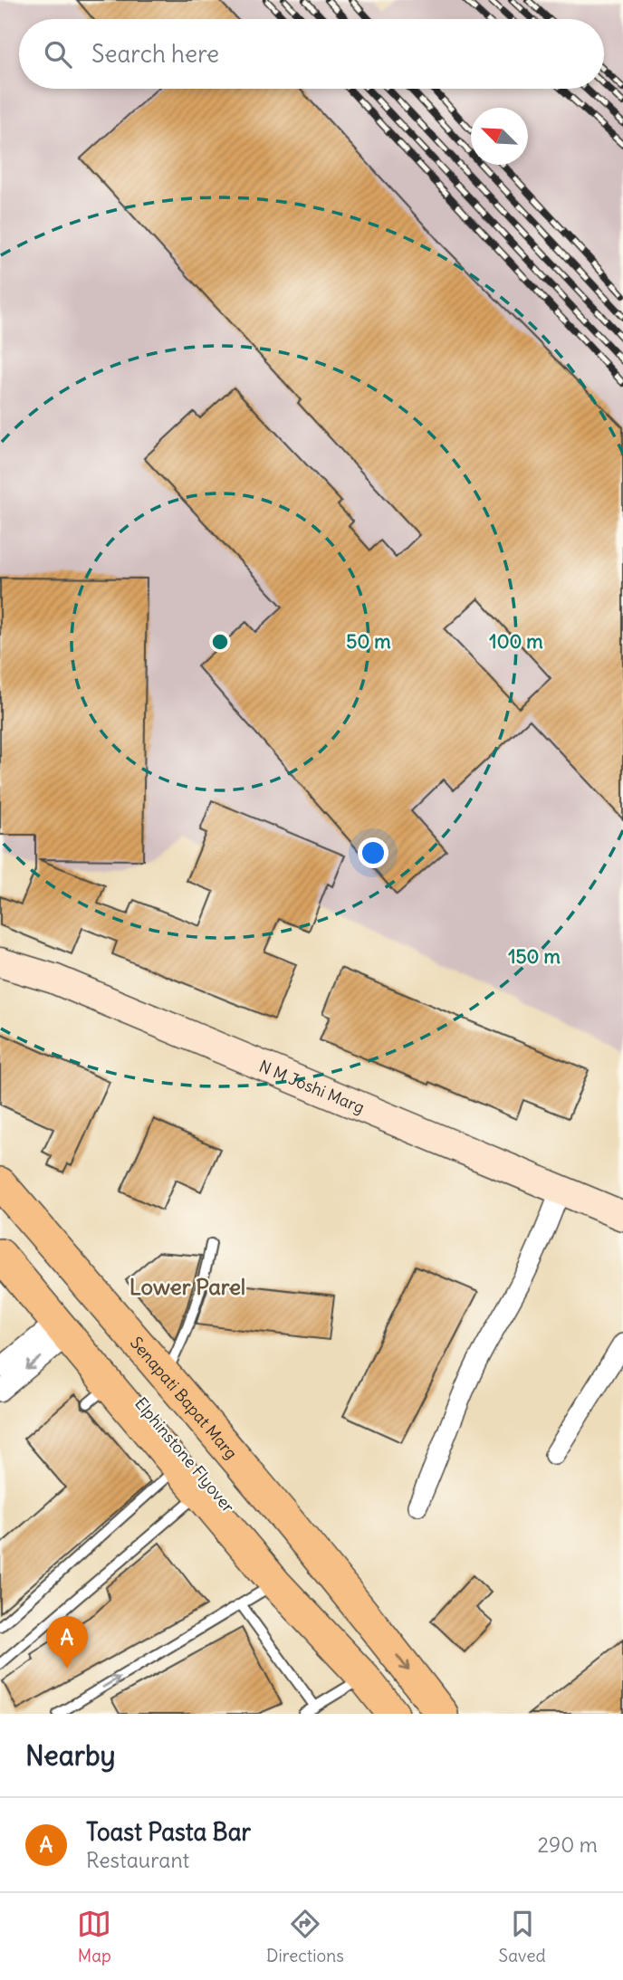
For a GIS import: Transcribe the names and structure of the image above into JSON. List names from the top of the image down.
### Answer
{
  "streets": {
    "main road": ["N M Joshi Marg", "Senapati Bapat Marg", "Elphinstone Flyover"]
  },
  "crossings": [
    ["Senapati Bapat Marg", "Elphinstone Flyover"]
  ],
  "districts": ["Lower Parel"],
  "north": "top left",
  "page": {
    "search": "Search here",
    "pins": "A",
    "heading": "Nearby",
    "list": [
      {
        "mark": "A",
        "name": "Toast Pasta Bar",
        "note": "Restaurant",
        "value": "290 m"
      }
    ],
    "nav": ["Map", "Directions", "Saved"]
  },
  "rings": ["50 m", "100 m", "150 m"]
}
